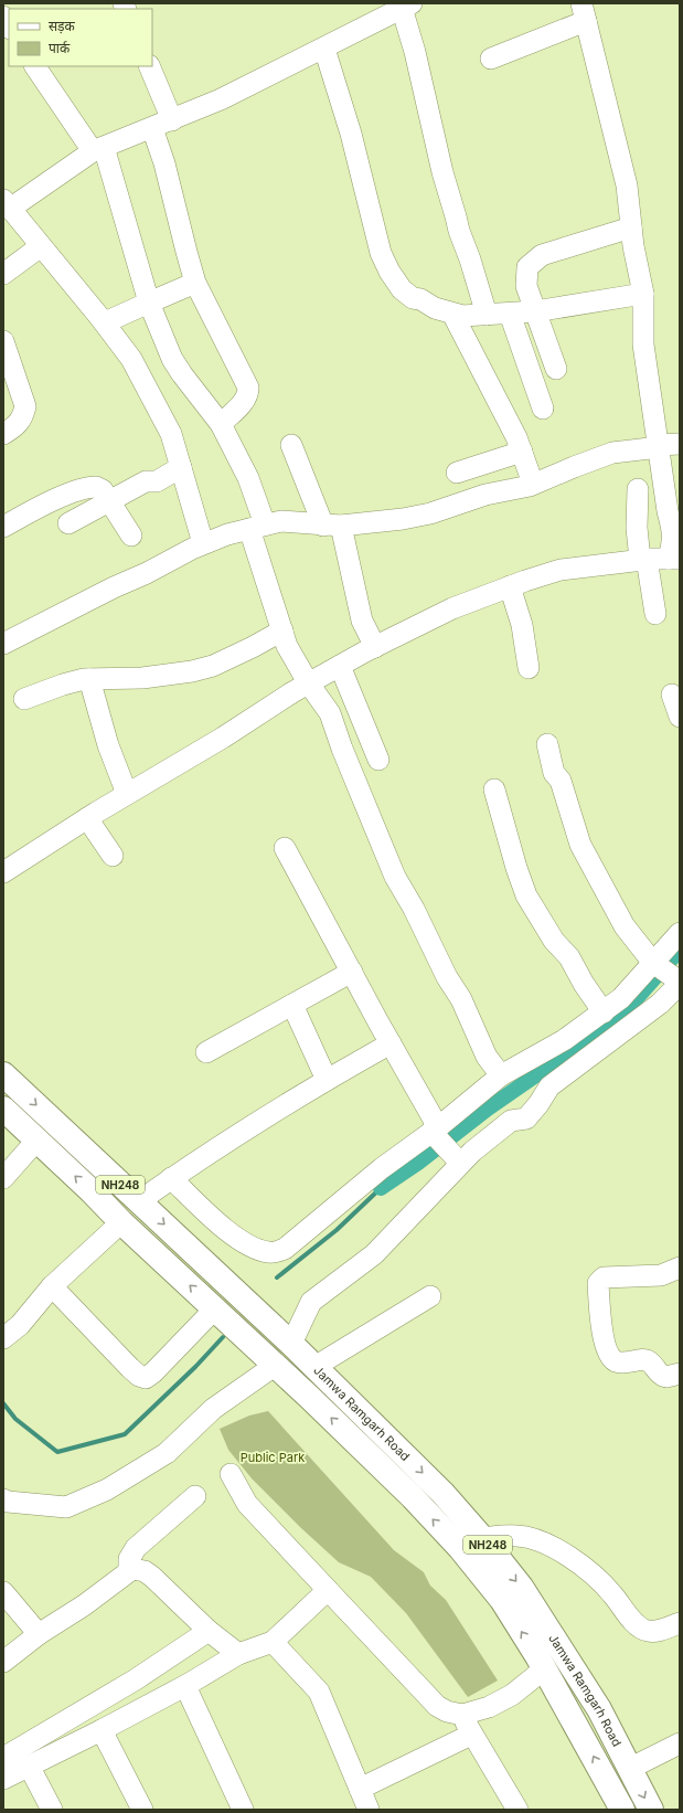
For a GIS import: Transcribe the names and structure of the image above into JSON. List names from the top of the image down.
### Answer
{
  "streets": {
    "highway": ["NH248", "Jamwa Ramgarh Road"]
  },
  "parks": ["Public Park"],
  "legend": ["सड़क", "पार्क"]
}
